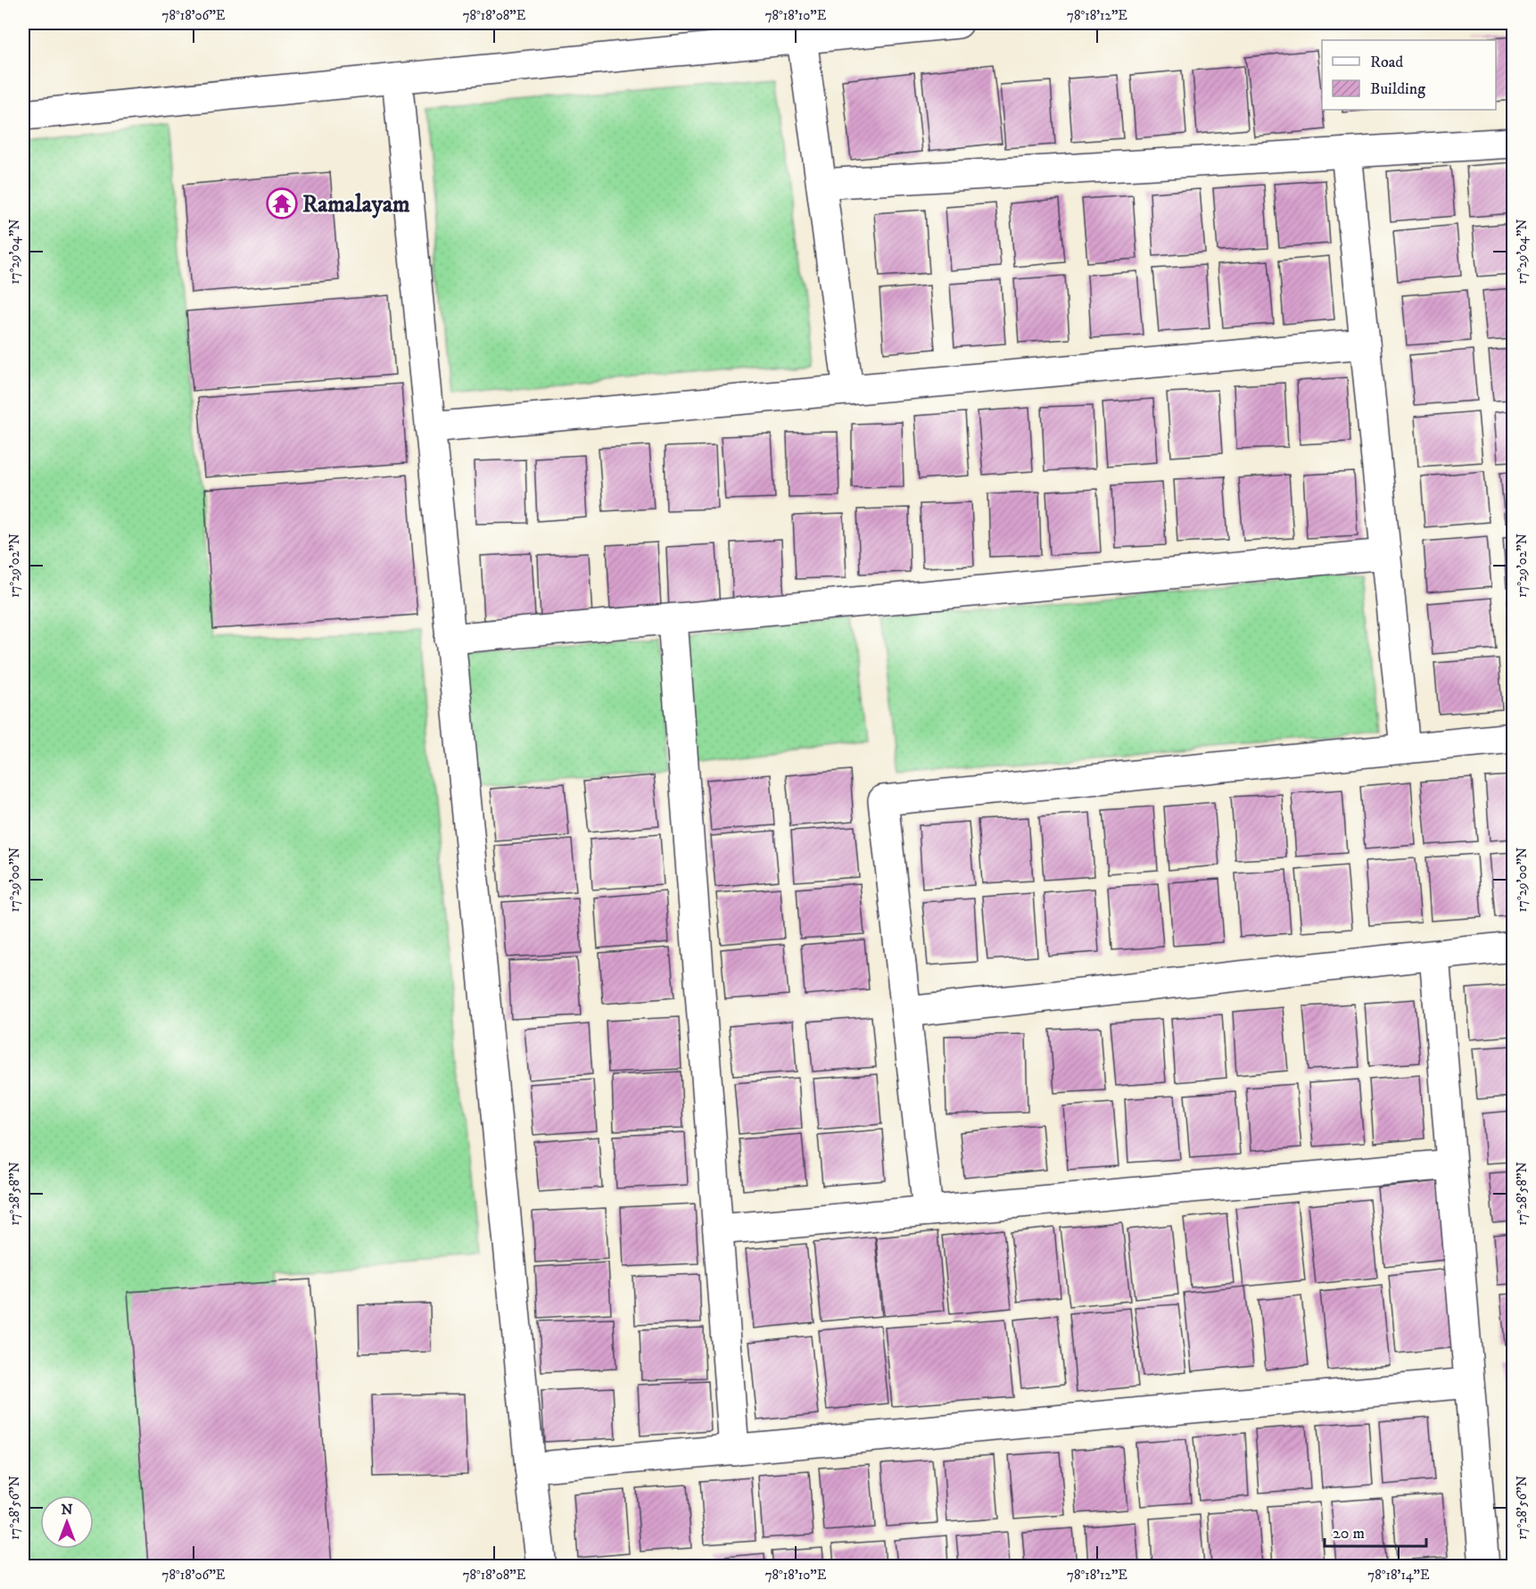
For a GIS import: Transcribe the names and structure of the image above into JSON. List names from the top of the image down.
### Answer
{
  "places": {
    "temple": ["Ramalayam"]
  },
  "legend": ["Road", "Building"],
  "scale_bar": "20 m",
  "north": "top",
  "coordinates": [
    "78°18'06\"E",
    "78°18'08\"E",
    "78°18'10\"E",
    "78°18'12\"E",
    "17°29'04\"N",
    "17°29'02\"N",
    "17°29'00\"N",
    "17°28'58\"N",
    "17°28'56\"N",
    "78°18'14\"E"
  ]
}
